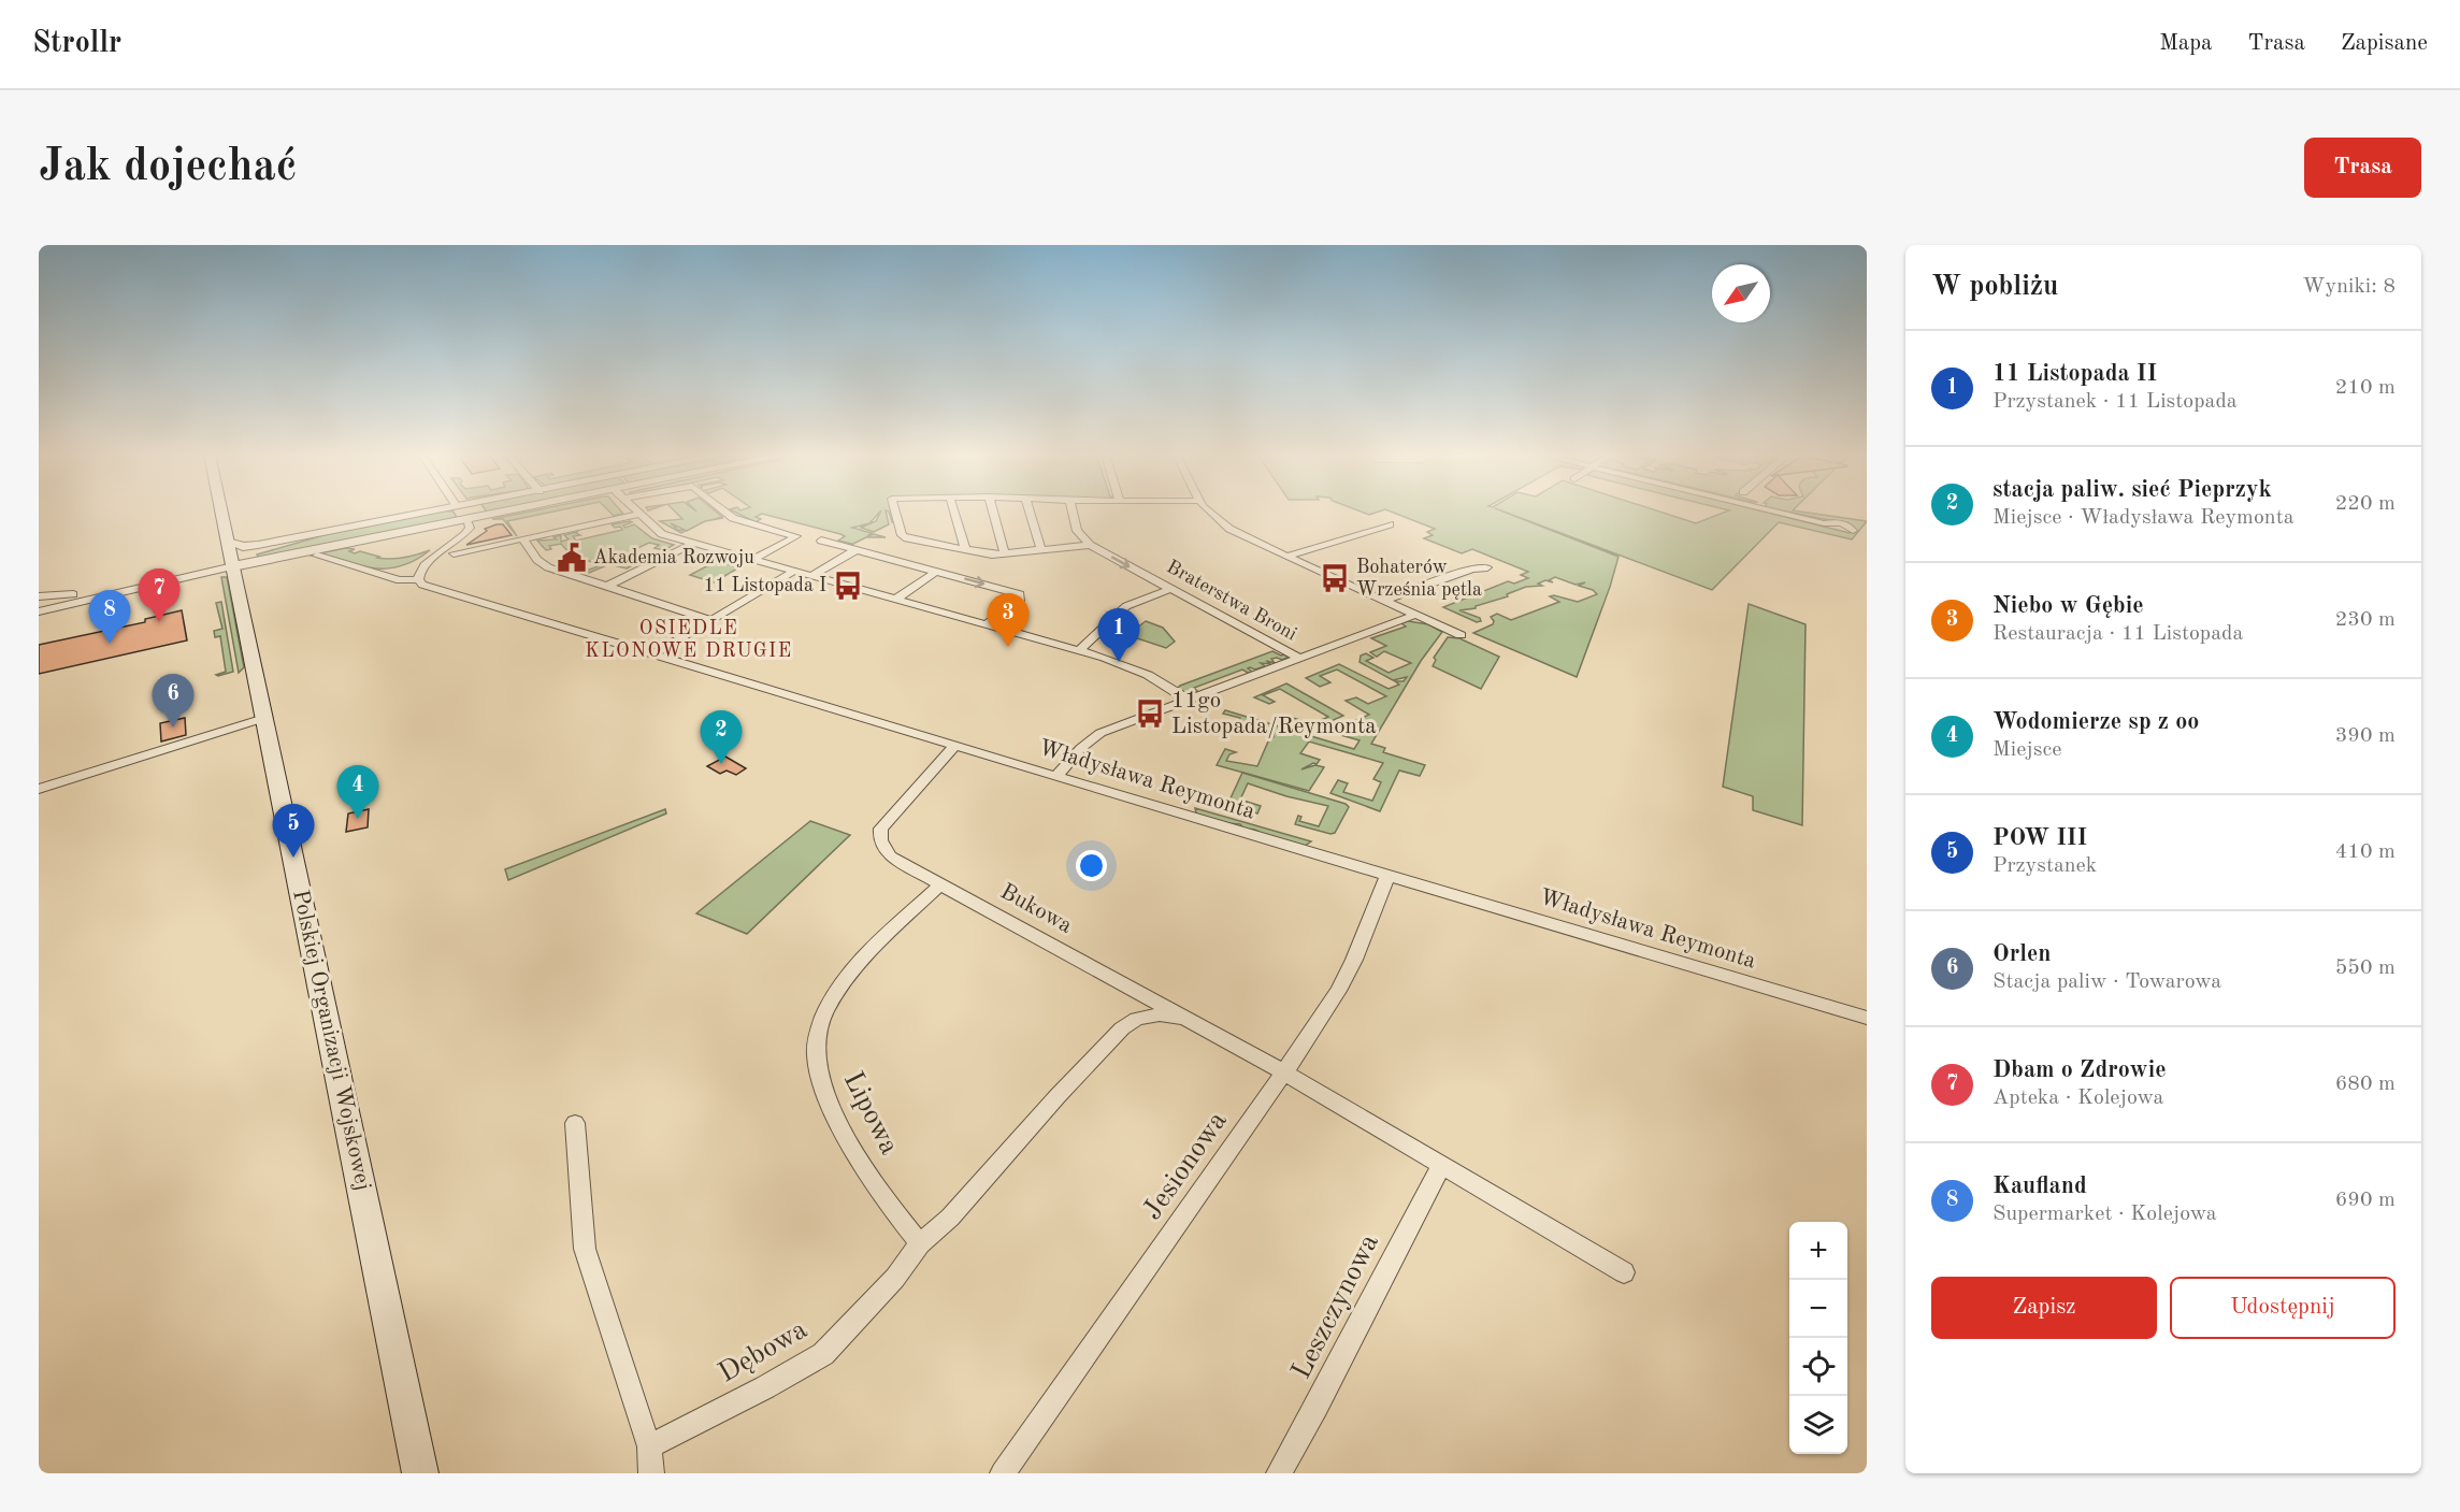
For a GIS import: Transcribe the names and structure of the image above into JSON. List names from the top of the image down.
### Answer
{
  "streets": {
    "main road": ["Polskiej Organizacji Wojskowej"],
    "street": [
      "Braterstwa Broni",
      "Władysława Reymonta",
      "Bukowa",
      "Lipowa",
      "Jesionowa",
      "Leszczynowa",
      "Dębowa"
    ]
  },
  "crossings": [
    ["Braterstwa Broni", "Władysława Reymonta"],
    ["Władysława Reymonta", "Bukowa"],
    ["Władysława Reymonta", "Jesionowa"],
    ["Bukowa", "Lipowa"],
    ["Bukowa", "Jesionowa"],
    ["Bukowa", "Dębowa"],
    ["Lipowa", "Dębowa"]
  ],
  "districts": ["OSIEDLE KLONOWE DRUGIE"],
  "places": {
    "public building": ["Akademia Rozwoju"],
    "bus stop": ["Bohaterów Września pętla", "11 Listopada I", "11go Listopada/Reymonta"]
  },
  "north": "bottom left",
  "page": {
    "header": "Strollr",
    "nav": ["Mapa", "Trasa", "Zapisane"],
    "buttons": [
      "Trasa",
      ["Zapisz", "Udostępnij"]
    ],
    "title": "Jak dojechać",
    "heading": ["W pobliżu", "Wyniki: 8"],
    "list": [
      {
        "mark": "1",
        "name": "11 Listopada II",
        "note": "Przystanek · 11 Listopada",
        "value": "210 m"
      },
      {
        "mark": "2",
        "name": "stacja paliw. sieć Pieprzyk",
        "note": "Miejsce · Władysława Reymonta",
        "value": "220 m"
      },
      {
        "mark": "3",
        "name": "Niebo w Gębie",
        "note": "Restauracja · 11 Listopada",
        "value": "230 m"
      },
      {
        "mark": "4",
        "name": "Wodomierze sp z oo",
        "note": "Miejsce",
        "value": "390 m"
      },
      {
        "mark": "5",
        "name": "POW III",
        "note": "Przystanek",
        "value": "410 m"
      },
      {
        "mark": "6",
        "name": "Orlen",
        "note": "Stacja paliw · Towarowa",
        "value": "550 m"
      },
      {
        "mark": "7",
        "name": "Dbam o Zdrowie",
        "note": "Apteka · Kolejowa",
        "value": "680 m"
      },
      {
        "mark": "8",
        "name": "Kaufland",
        "note": "Supermarket · Kolejowa",
        "value": "690 m"
      }
    ],
    "pins": [
      "7",
      "8",
      "3",
      "1",
      "6",
      "2",
      "4",
      "5"
    ],
    "map_buttons": ["+", "−"]
  }
}
